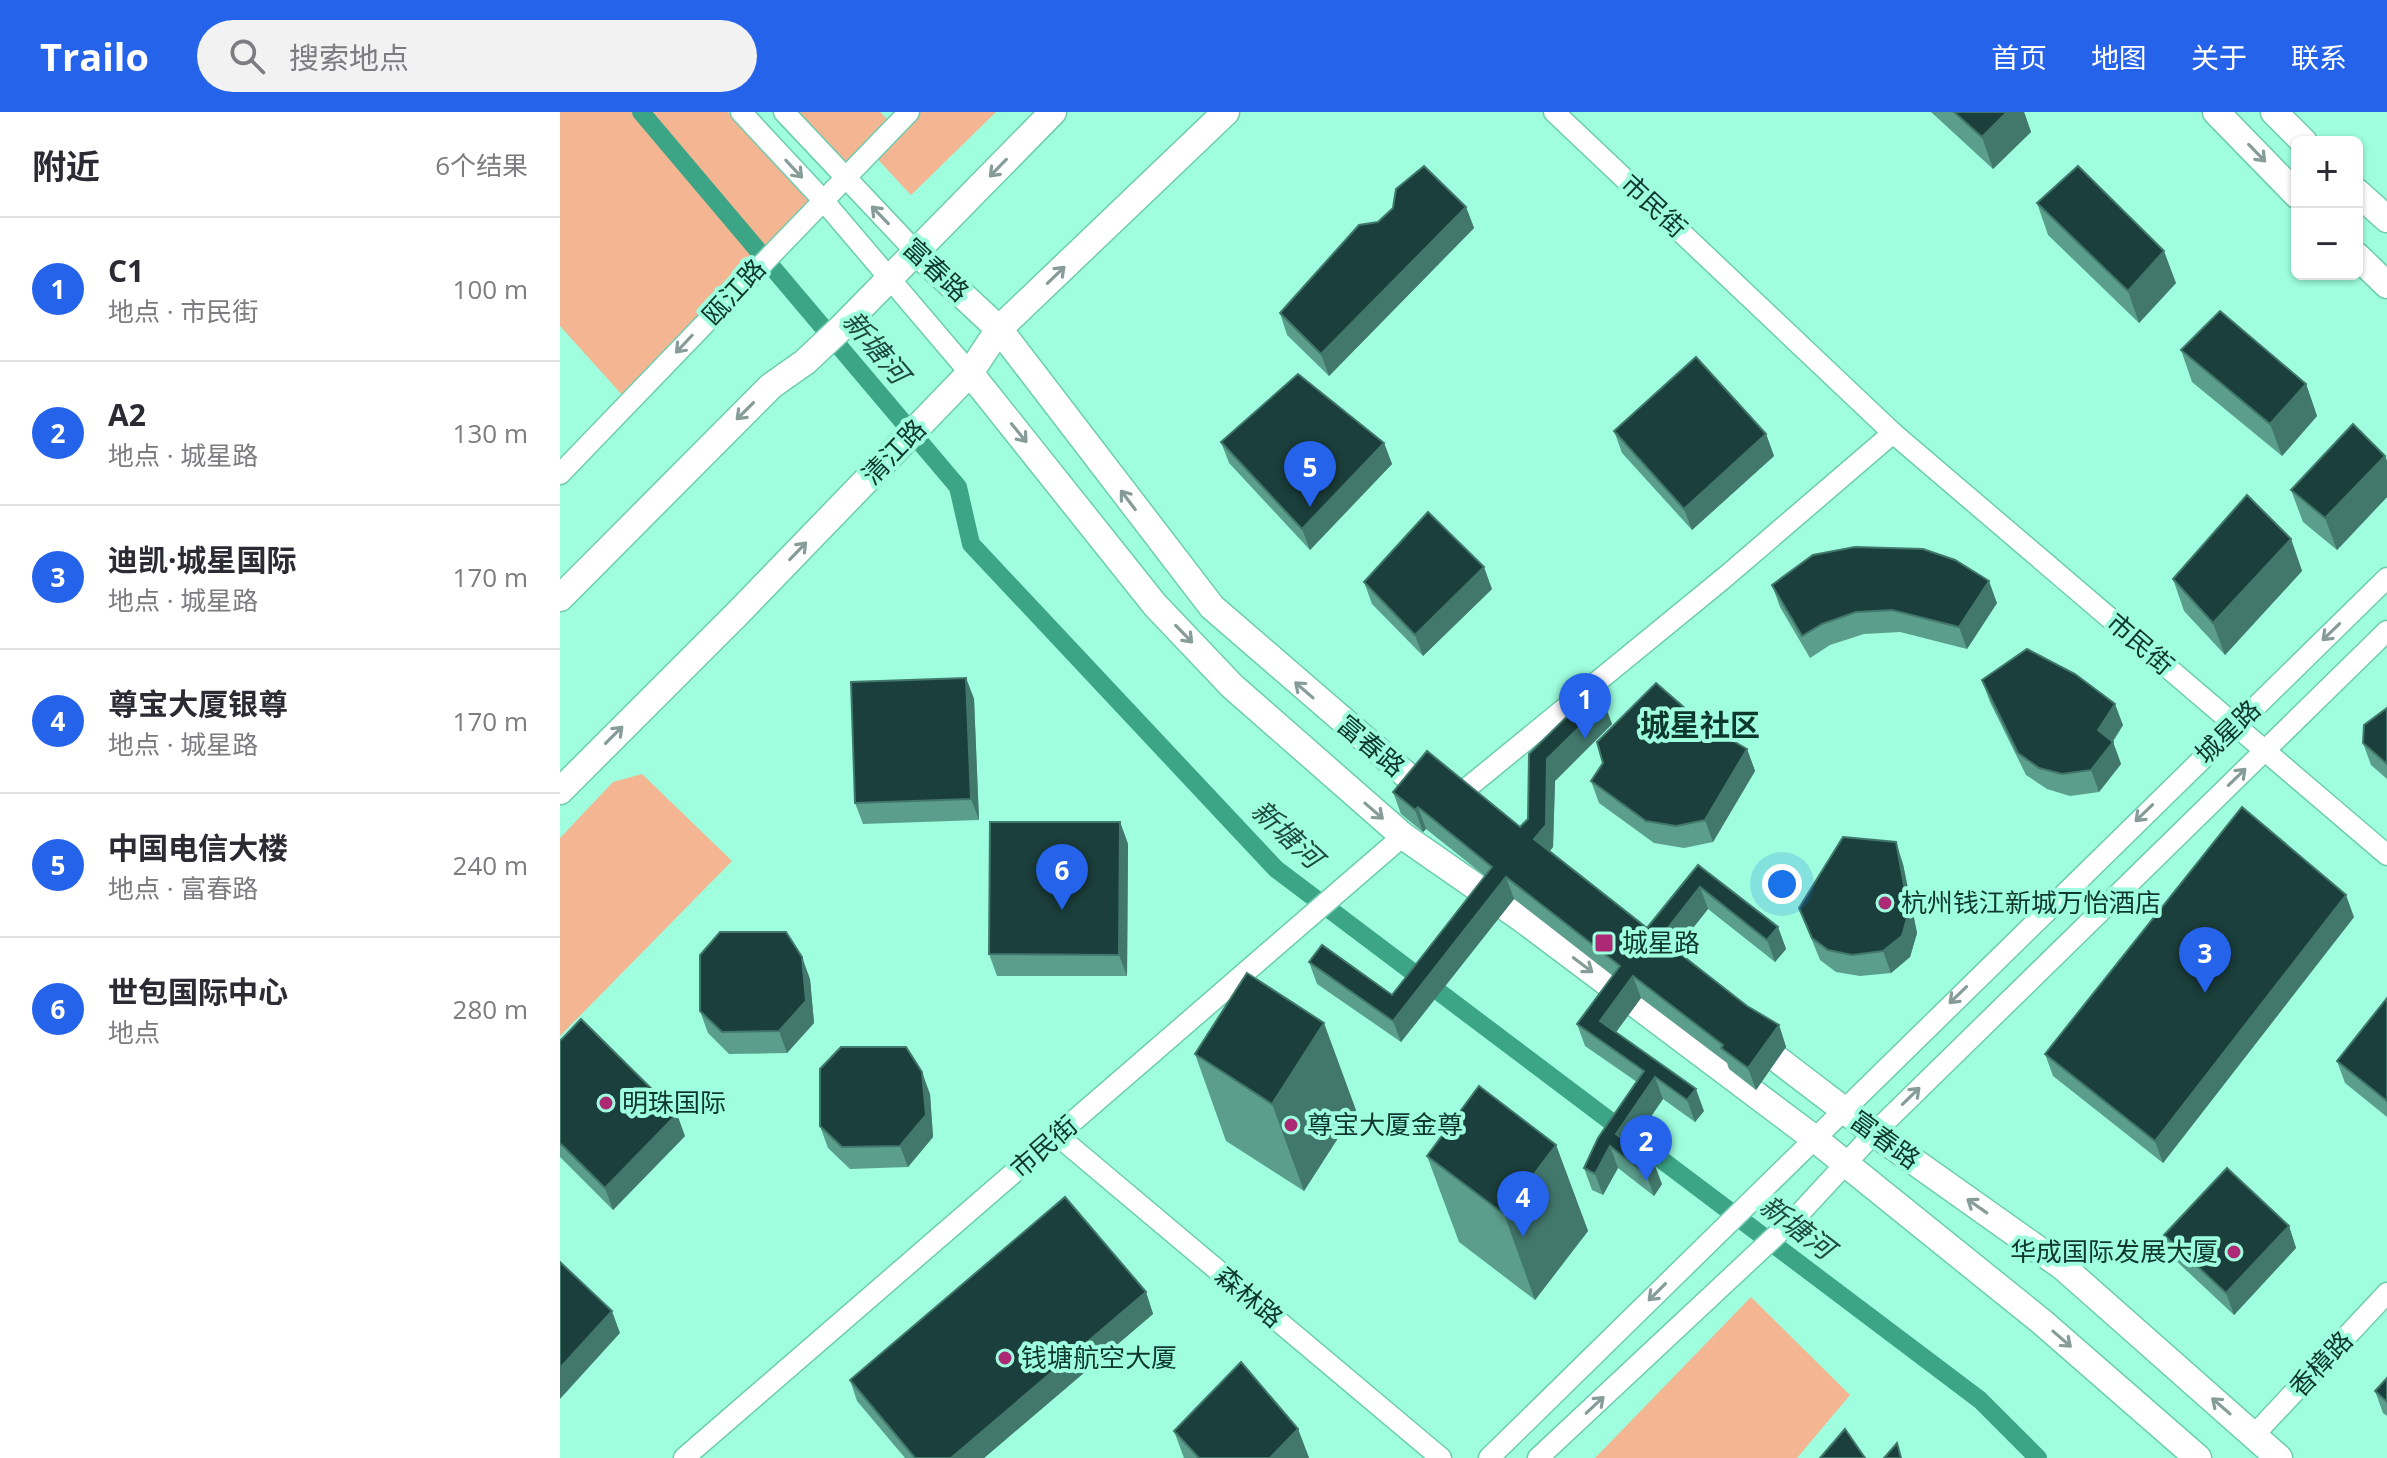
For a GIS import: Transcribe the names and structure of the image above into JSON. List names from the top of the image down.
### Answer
{
  "streets": {
    "main road": ["富春路", "清江路"],
    "street": [
      "市民街",
      "瓯江路",
      "城星路",
      "森林路",
      "香樟路"
    ]
  },
  "crossings": [
    ["市民街", "富春路"],
    ["市民街", "城星路"],
    ["市民街", "森林路"],
    ["富春路", "瓯江路"],
    ["富春路", "清江路"],
    ["富春路", "城星路"],
    ["富春路", "香樟路"]
  ],
  "one_way": ["瓯江路"],
  "districts": ["城星社区"],
  "water": ["新塘河"],
  "places": {
    "other": [
      "杭州钱江新城万怡酒店",
      "明珠国际",
      "尊宝大厦金尊",
      "华成国际发展大厦",
      "钱塘航空大厦"
    ],
    "transit": ["城星路"]
  },
  "page": {
    "header": "Trailo",
    "search": "搜索地点",
    "nav": [
      "首页",
      "地图",
      "关于",
      "联系"
    ],
    "heading": ["附近", "6个结果"],
    "map_buttons": ["+", "−"],
    "list": [
      {
        "mark": "1",
        "name": "C1",
        "note": "地点 · 市民街",
        "value": "100 m"
      },
      {
        "mark": "2",
        "name": "A2",
        "note": "地点 · 城星路",
        "value": "130 m"
      },
      {
        "mark": "3",
        "name": "迪凯·城星国际",
        "note": "地点 · 城星路",
        "value": "170 m"
      },
      {
        "mark": "4",
        "name": "尊宝大厦银尊",
        "note": "地点 · 城星路",
        "value": "170 m"
      },
      {
        "mark": "5",
        "name": "中国电信大楼",
        "note": "地点 · 富春路",
        "value": "240 m"
      },
      {
        "mark": "6",
        "name": "世包国际中心",
        "note": "地点",
        "value": "280 m"
      }
    ],
    "pins": [
      "5",
      "1",
      "6",
      "3",
      "2",
      "4"
    ]
  }
}
